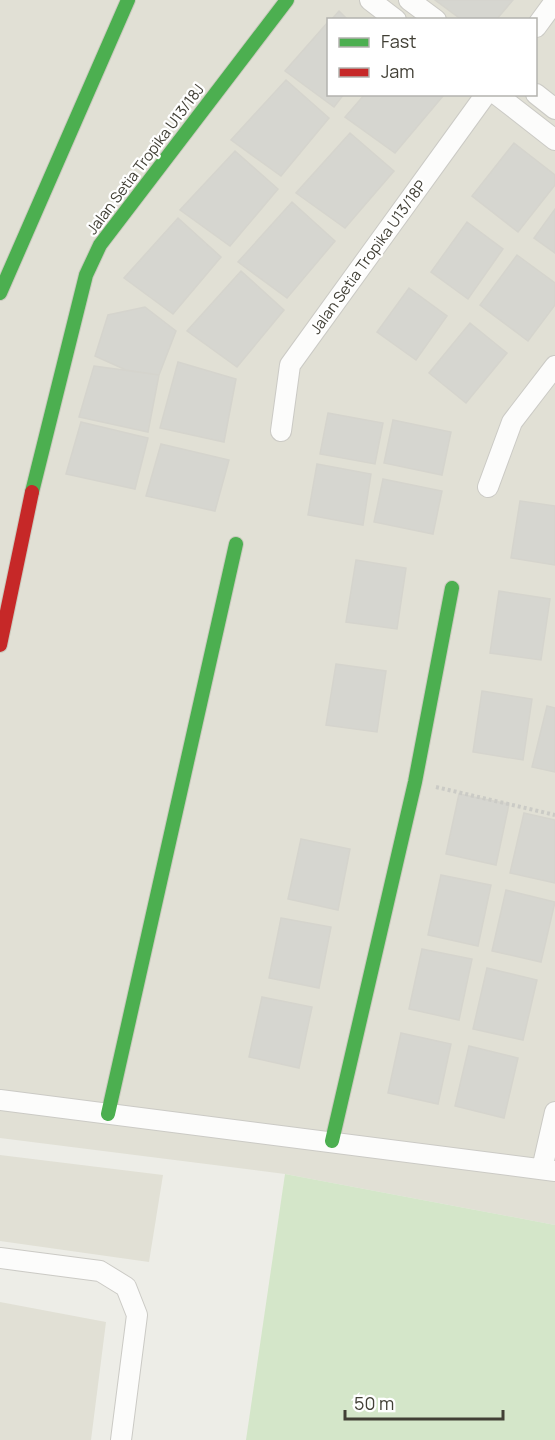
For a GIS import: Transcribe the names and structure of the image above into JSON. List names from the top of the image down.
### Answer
{
  "streets": {
    "street": ["Jalan Setia Tropika U13/18J", "Jalan Setia Tropika U13/18P"]
  },
  "legend": ["Fast", "Jam"],
  "scale_bar": "50 m"
}
